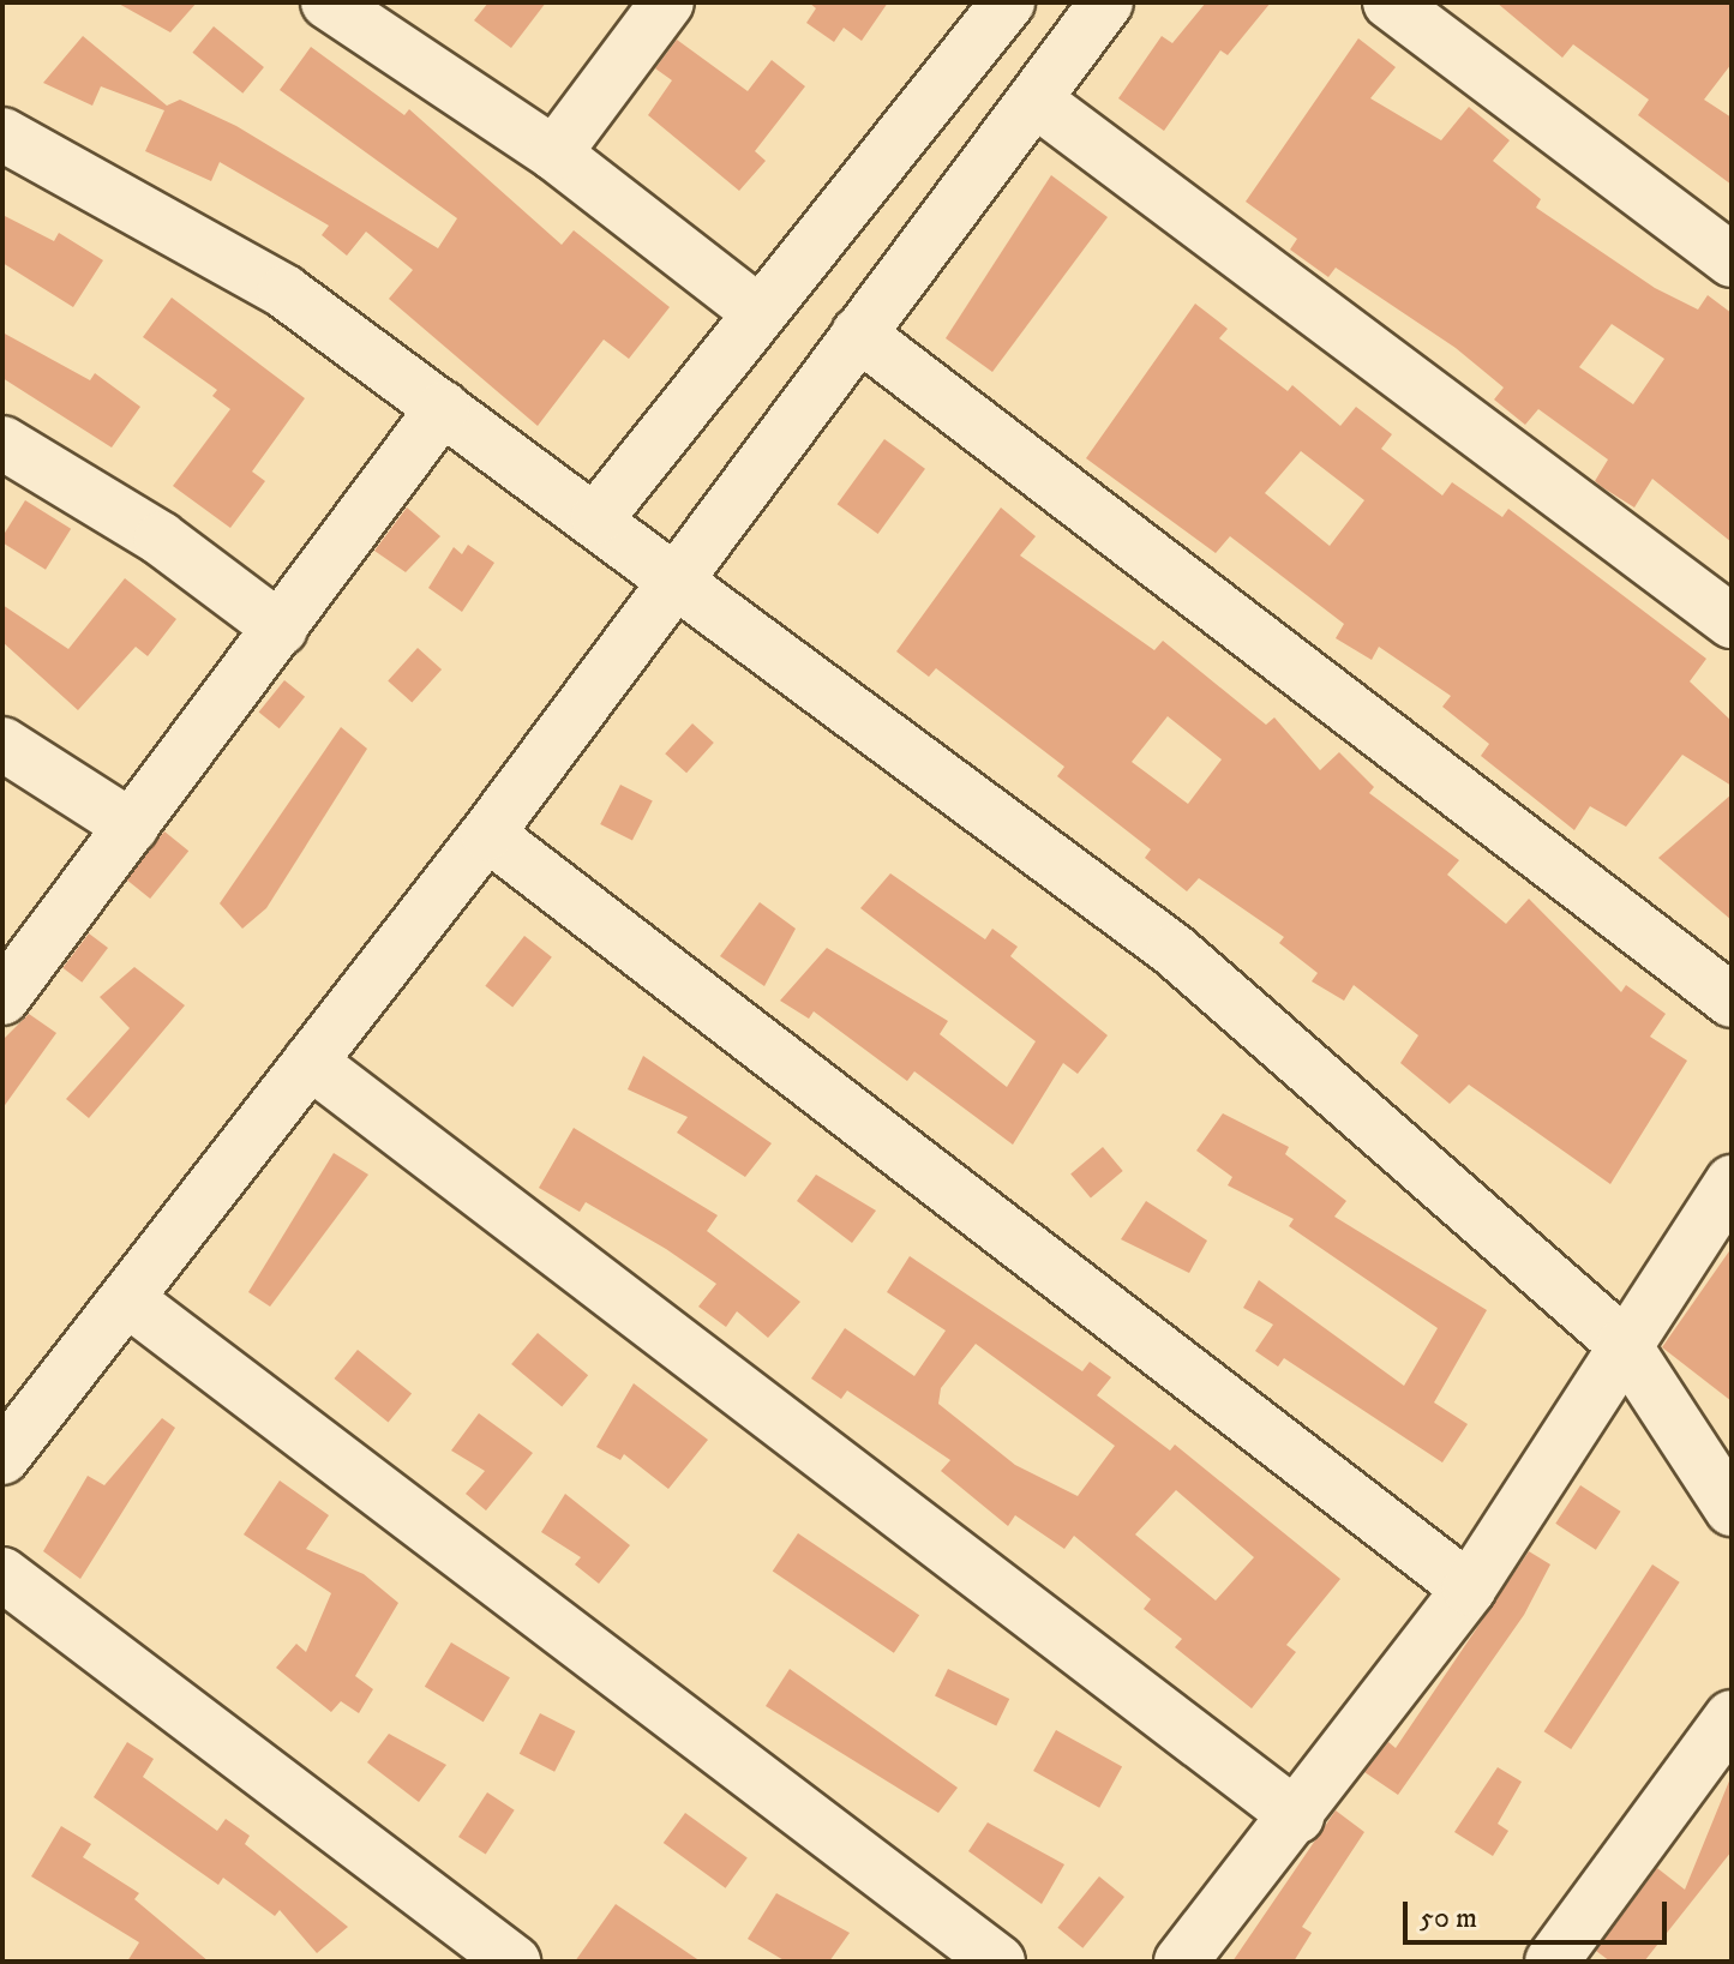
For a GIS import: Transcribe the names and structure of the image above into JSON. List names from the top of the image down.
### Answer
{
  "scale_bar": "50 m"
}
